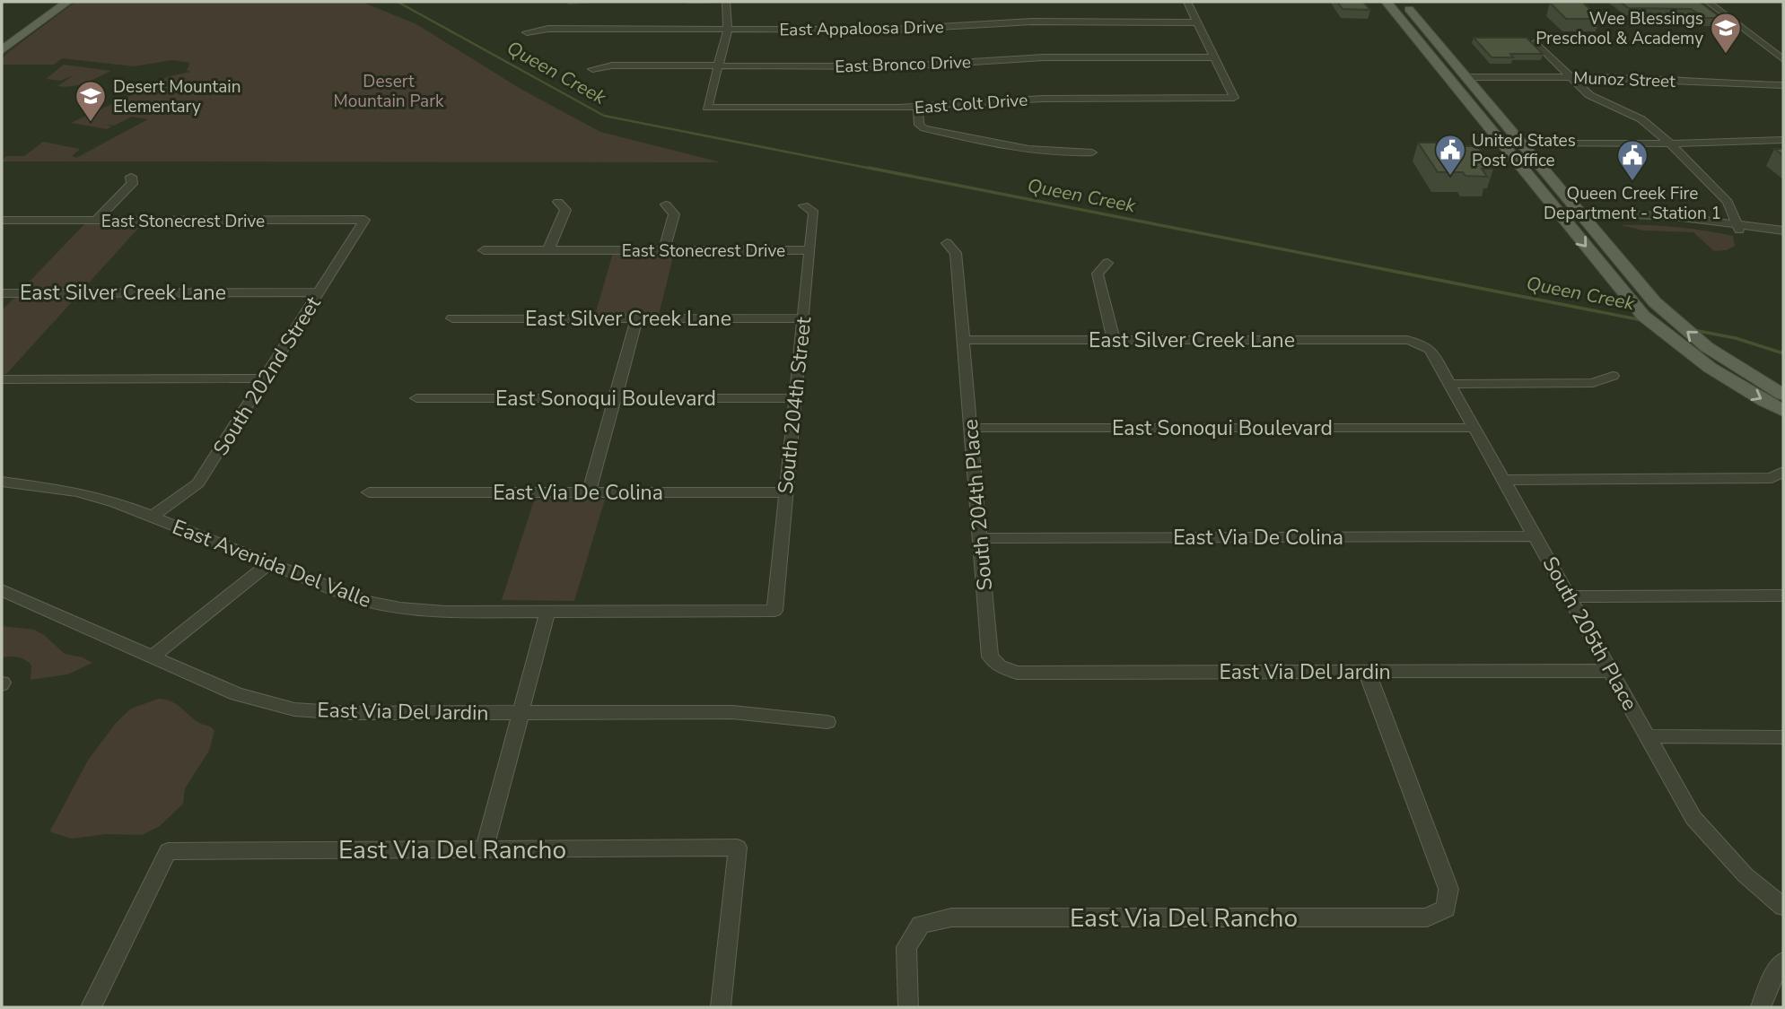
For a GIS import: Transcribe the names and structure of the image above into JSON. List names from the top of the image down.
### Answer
{
  "streets": {
    "street": [
      "East Appaloosa Drive",
      "East Bronco Drive",
      "Munoz Street",
      "East Colt Drive",
      "East Stonecrest Drive",
      "East Silver Creek Lane",
      "South 202nd Street",
      "East Sonoqui Boulevard",
      "South 204th Street",
      "East Via De Colina",
      "South 204th Place",
      "East Avenida Del Valle",
      "South 205th Place",
      "East Via Del Jardin",
      "East Via Del Rancho"
    ]
  },
  "crossings": [
    ["East Bronco Drive", "East Colt Drive"],
    ["East Stonecrest Drive", "South 202nd Street"],
    ["East Stonecrest Drive", "South 204th Street"],
    ["East Silver Creek Lane", "South 202nd Street"],
    ["East Silver Creek Lane", "South 204th Street"],
    ["East Silver Creek Lane", "South 204th Place"],
    ["East Silver Creek Lane", "South 205th Place"],
    ["South 202nd Street", "East Avenida Del Valle"],
    ["East Sonoqui Boulevard", "South 204th Street"],
    ["East Sonoqui Boulevard", "South 204th Place"],
    ["East Sonoqui Boulevard", "South 205th Place"],
    ["South 204th Street", "East Via De Colina"],
    ["South 204th Street", "East Avenida Del Valle"],
    ["East Via De Colina", "South 204th Place"],
    ["East Via De Colina", "South 205th Place"],
    ["South 204th Place", "East Via Del Jardin"],
    ["South 205th Place", "East Via Del Jardin"],
    ["East Via Del Jardin", "East Via Del Rancho"]
  ],
  "water": ["Queen Creek"],
  "parks": ["Desert Mountain Park"],
  "places": {
    "school or university": ["Wee Blessings Preschool & Academy", "Desert Mountain Elementary"],
    "public building": ["United States Post Office", "Queen Creek Fire Department - Station 1"]
  }
}
